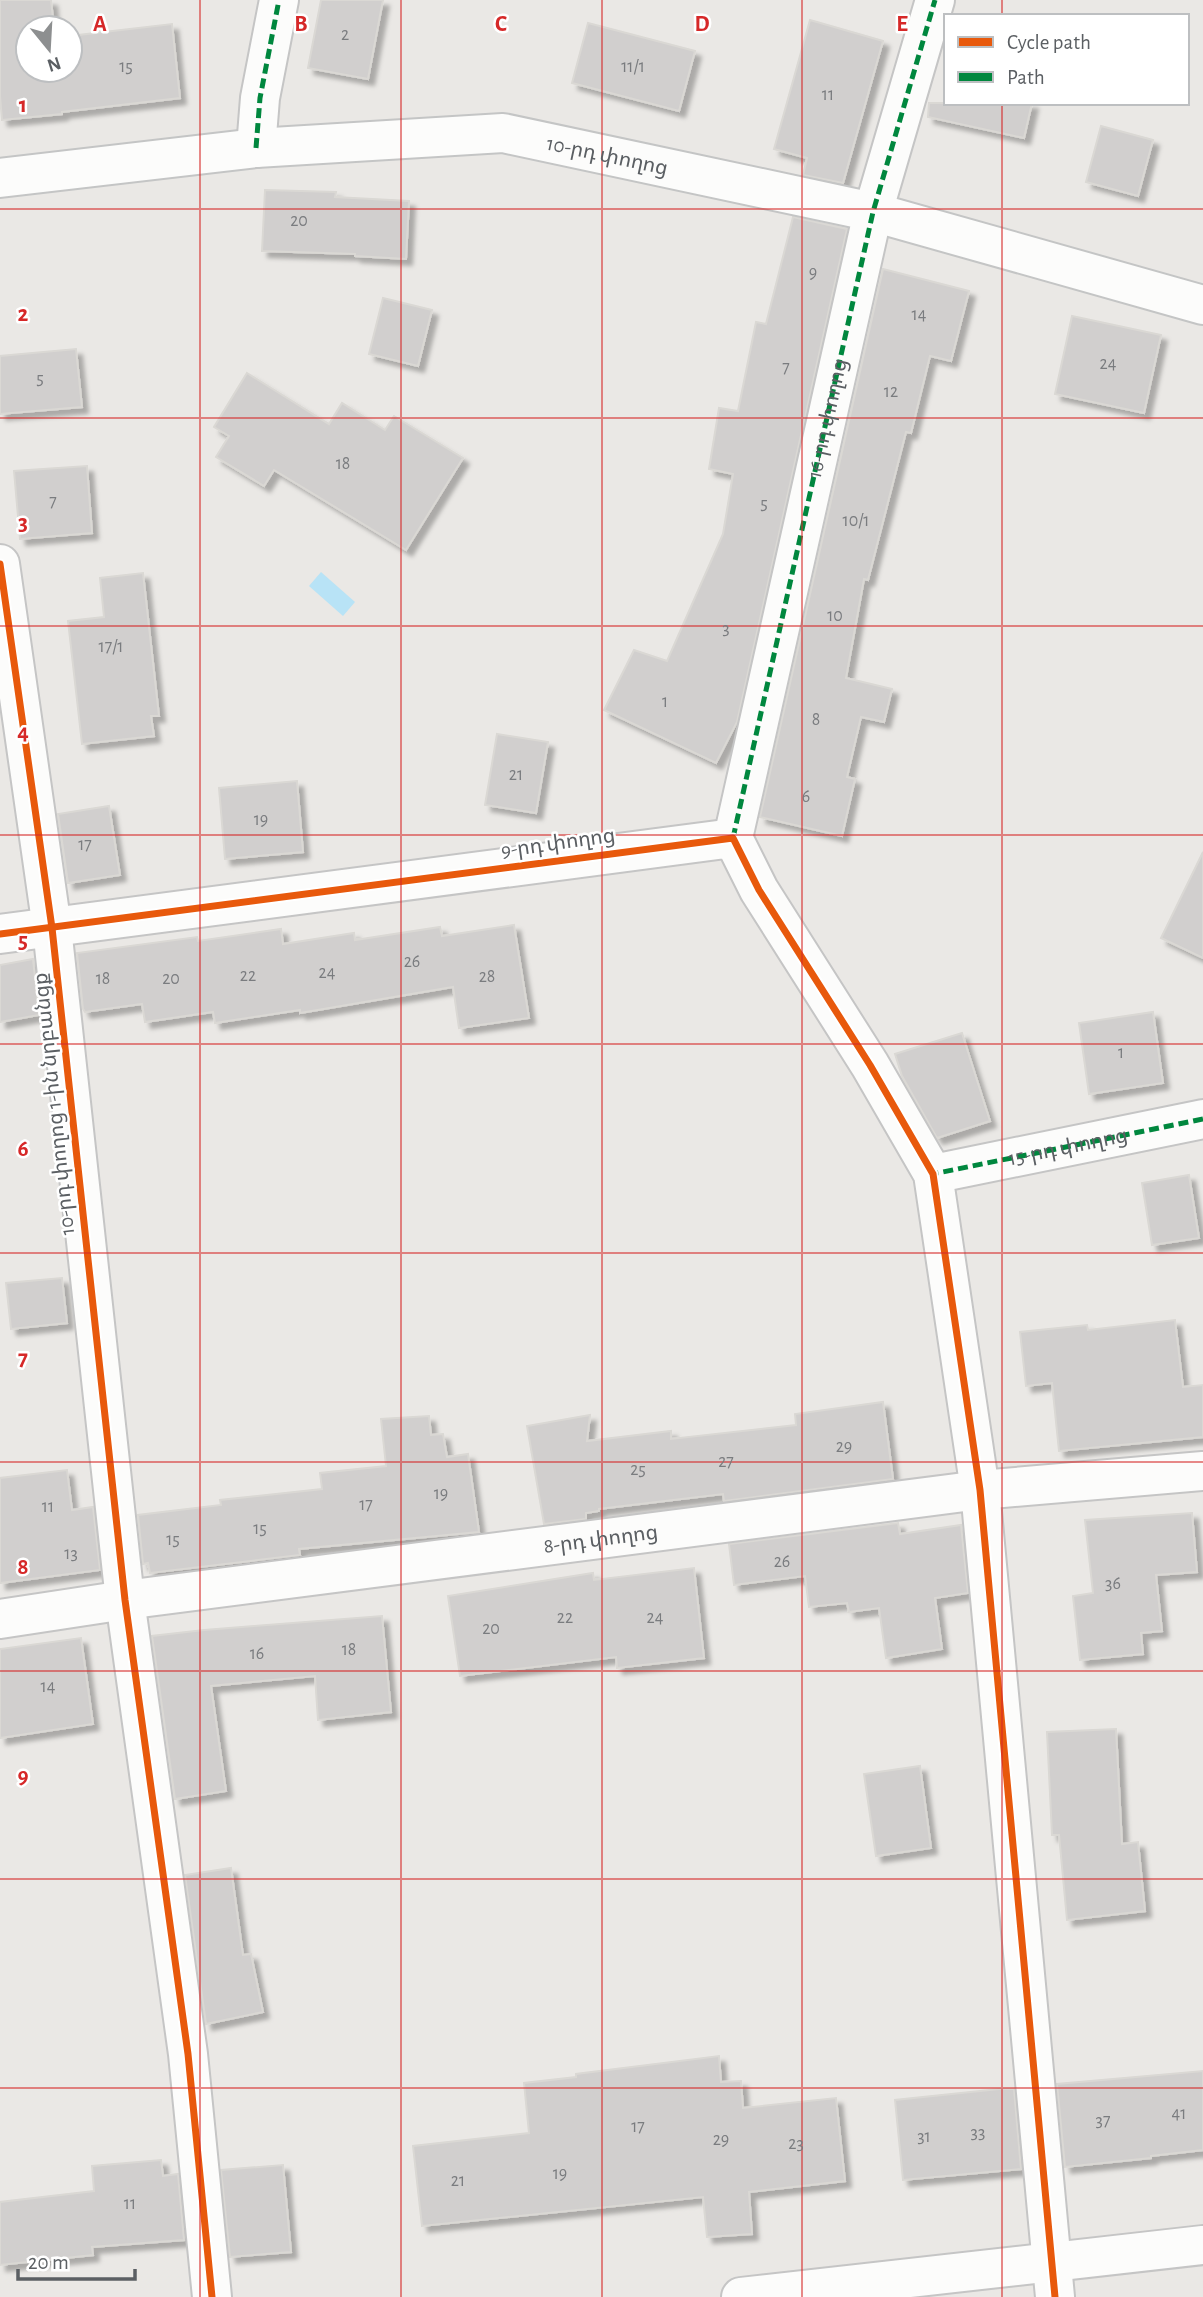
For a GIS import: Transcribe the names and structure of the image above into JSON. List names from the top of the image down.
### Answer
{
  "streets": {
    "street": [
      "10-րդ փողոց",
      "16-րդ փողոց",
      "9-րդ փողոց",
      "10-րդ փողոց 1-ին նրբանցք",
      "15-րդ փողոց",
      "8-րդ փողոց"
    ]
  },
  "crossings": [
    ["10-րդ փողոց", "16-րդ փողոց"],
    ["16-րդ փողոց", "9-րդ փողոց"],
    ["9-րդ փողոց", "10-րդ փողոց 1-ին նրբանցք"],
    ["10-րդ փողոց 1-ին նրբանցք", "8-րդ փողոց"]
  ],
  "house_numbers": [
    "2",
    "15",
    "11/1",
    "11",
    "20",
    "9",
    "14",
    "24",
    "7",
    "5",
    "12",
    "18",
    "7",
    "5",
    "10/1",
    "10",
    "3",
    "17/1",
    "1",
    "8",
    "21",
    "6",
    "19",
    "17",
    "26",
    "24",
    "22",
    "28",
    "18",
    "20",
    "1",
    "29",
    "27",
    "25",
    "19",
    "17",
    "11",
    "15",
    "15",
    "13",
    "26",
    "36",
    "22",
    "24",
    "20",
    "18",
    "16",
    "14",
    "41",
    "37",
    "17",
    "33",
    "31",
    "29",
    "23",
    "19",
    "21",
    "11"
  ],
  "legend": ["Cycle path", "Path"],
  "scale_bar": "20 m",
  "north": "bottom",
  "grid": {
    "columns": [
      "A",
      "B",
      "C",
      "D",
      "E"
    ],
    "rows": [
      "1",
      "2",
      "3",
      "4",
      "5",
      "6",
      "7",
      "8",
      "9"
    ]
  }
}
